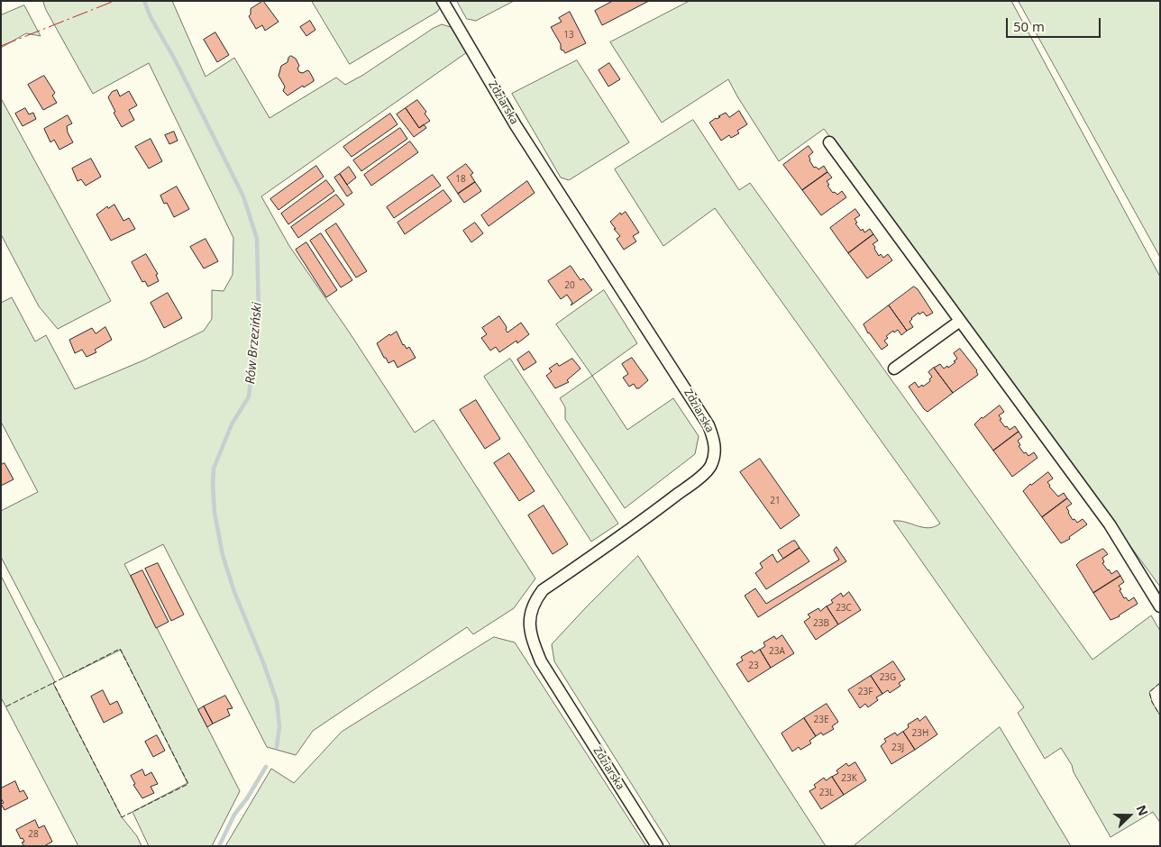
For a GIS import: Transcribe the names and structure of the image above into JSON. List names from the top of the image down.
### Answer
{
  "streets": {
    "street": ["Zdziarska"]
  },
  "water": ["Rów Brzeziński"],
  "house_numbers": [
    "13",
    "18",
    "20",
    "21",
    "23C",
    "23B",
    "23A",
    "23",
    "23G",
    "23F",
    "23E",
    "23H",
    "23J",
    "23K",
    "23L",
    "28"
  ],
  "scale_bar": "50 m",
  "north": "right"
}
